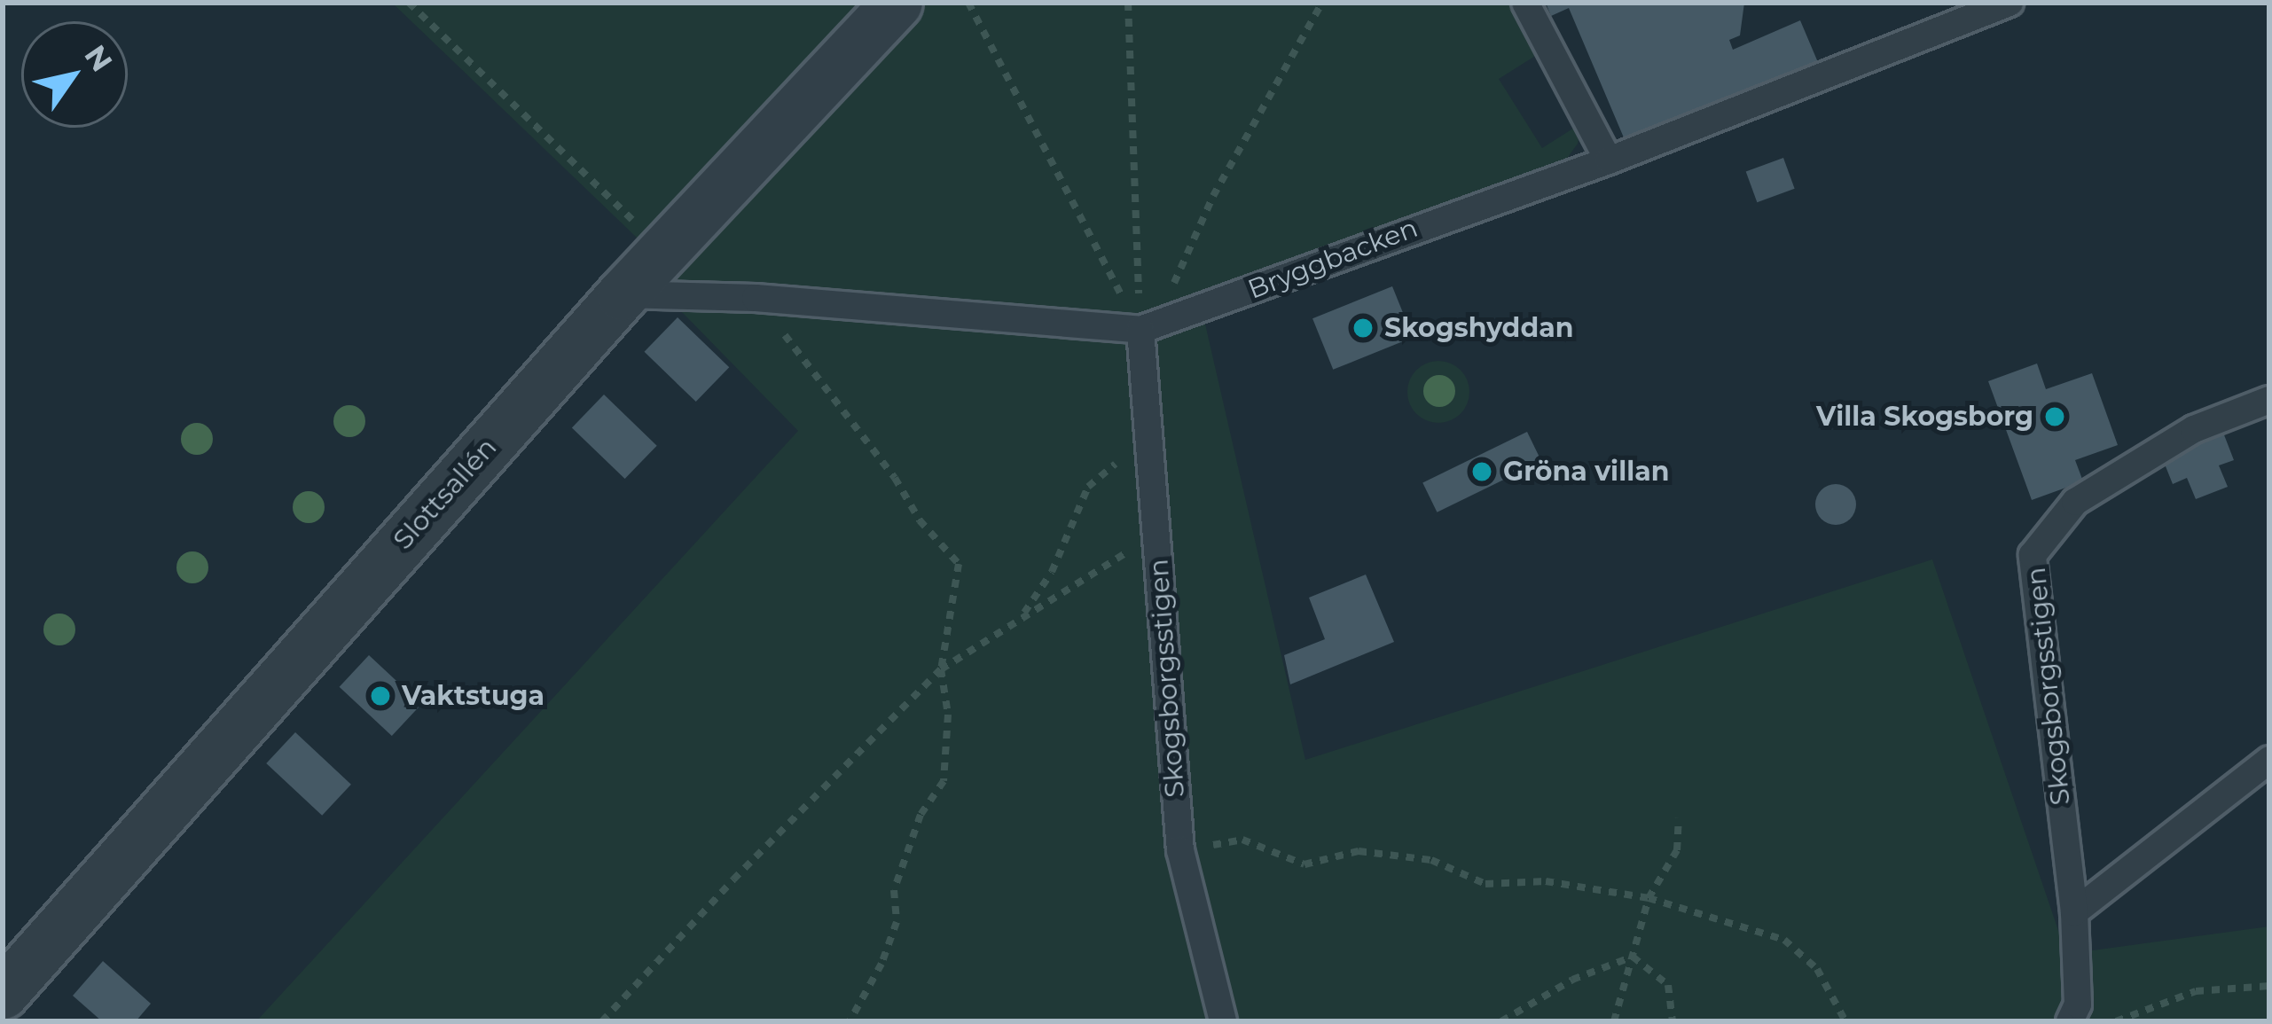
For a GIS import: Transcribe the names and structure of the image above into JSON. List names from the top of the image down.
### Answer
{
  "streets": {
    "street": ["Slottsallén"],
    "lane": ["Bryggbacken", "Skogsborgsstigen"]
  },
  "crossings": [
    ["Bryggbacken", "Slottsallén"],
    ["Bryggbacken", "Skogsborgsstigen"]
  ],
  "places": [
    "Skogshyddan",
    "Villa Skogsborg",
    "Gröna villan",
    "Vaktstuga"
  ],
  "north": "top right"
}
